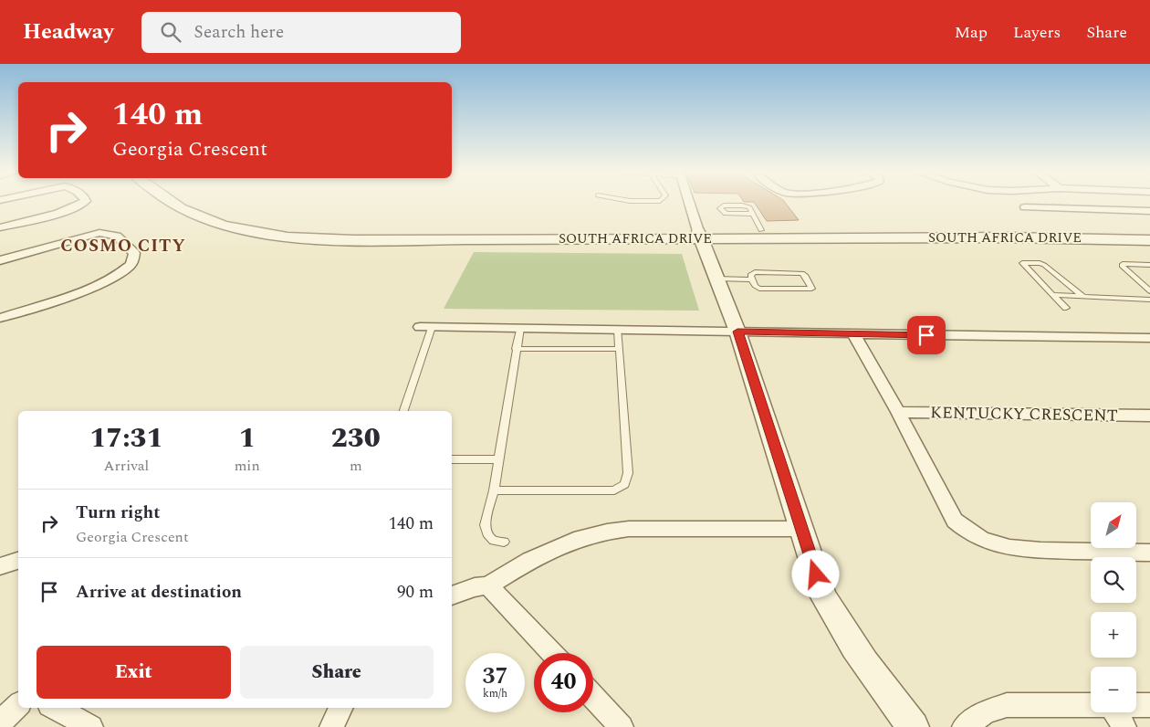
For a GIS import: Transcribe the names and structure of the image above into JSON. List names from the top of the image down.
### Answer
{
  "streets": {
    "street": ["SOUTH AFRICA DRIVE", "KENTUCKY CRESCENT"]
  },
  "districts": ["COSMO CITY"],
  "north": "top right",
  "page": {
    "header": "Headway",
    "search": "Search here",
    "nav": ["Map", "Layers", "Share"],
    "turn": ["140 m", "Georgia Crescent"],
    "eta": [
      "17:31",
      "Arrival",
      "1",
      "min",
      "230",
      "m"
    ],
    "list": [
      {
        "name": "Turn right",
        "note": "Georgia Crescent",
        "value": "140 m"
      },
      {
        "name": "Arrive at destination",
        "value": "90 m"
      }
    ],
    "map_buttons": ["+", "−"],
    "buttons": ["Exit", "Share"],
    "speed": "37 km/h",
    "limit": "40"
  }
}
